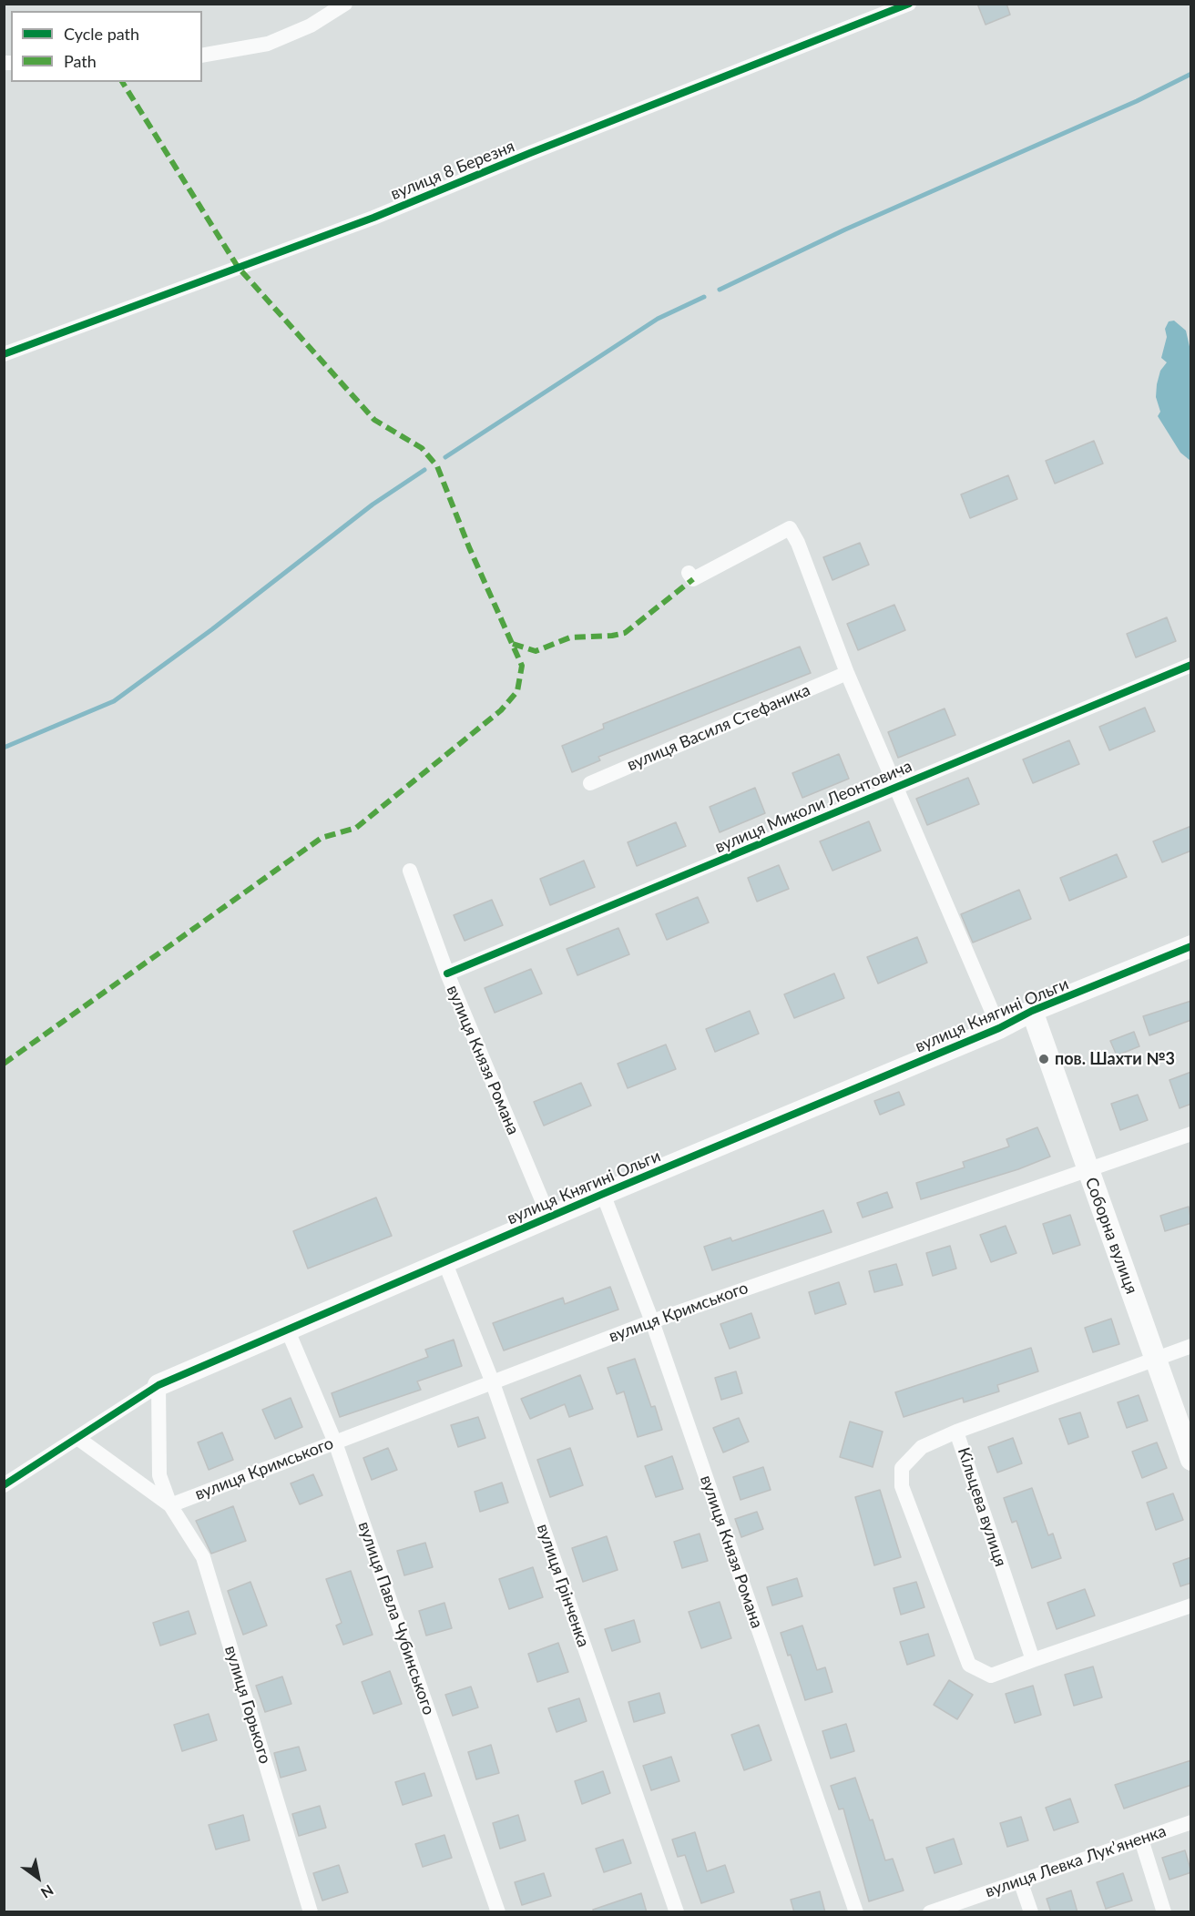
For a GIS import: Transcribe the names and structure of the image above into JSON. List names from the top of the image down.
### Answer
{
  "streets": {
    "street": [
      "вулиця 8 Березня",
      "вулиця Василя Стефаника",
      "вулиця Миколи Леонтовича",
      "вулиця Княгині Ольги",
      "вулиця Князя Романа",
      "Соборна вулиця",
      "вулиця Кримського",
      "Кільцева вулиця",
      "вулиця Грінченка",
      "вулиця Павла Чубинського",
      "вулиця Горького",
      "вулиця Левка Лукʼяненка"
    ]
  },
  "crossings": [
    ["вулиця Миколи Леонтовича", "вулиця Князя Романа"],
    ["вулиця Княгині Ольги", "вулиця Князя Романа"],
    ["вулиця Княгині Ольги", "Соборна вулиця"],
    ["вулиця Княгині Ольги", "вулиця Грінченка"],
    ["вулиця Княгині Ольги", "вулиця Павла Чубинського"],
    ["вулиця Князя Романа", "вулиця Кримського"],
    ["Соборна вулиця", "вулиця Кримського"],
    ["Соборна вулиця", "Кільцева вулиця"],
    ["вулиця Кримського", "вулиця Грінченка"],
    ["вулиця Кримського", "вулиця Павла Чубинського"],
    ["вулиця Кримського", "вулиця Горького"]
  ],
  "places": ["пов. Шахти №3"],
  "legend": ["Cycle path", "Path"],
  "north": "bottom right"
}
